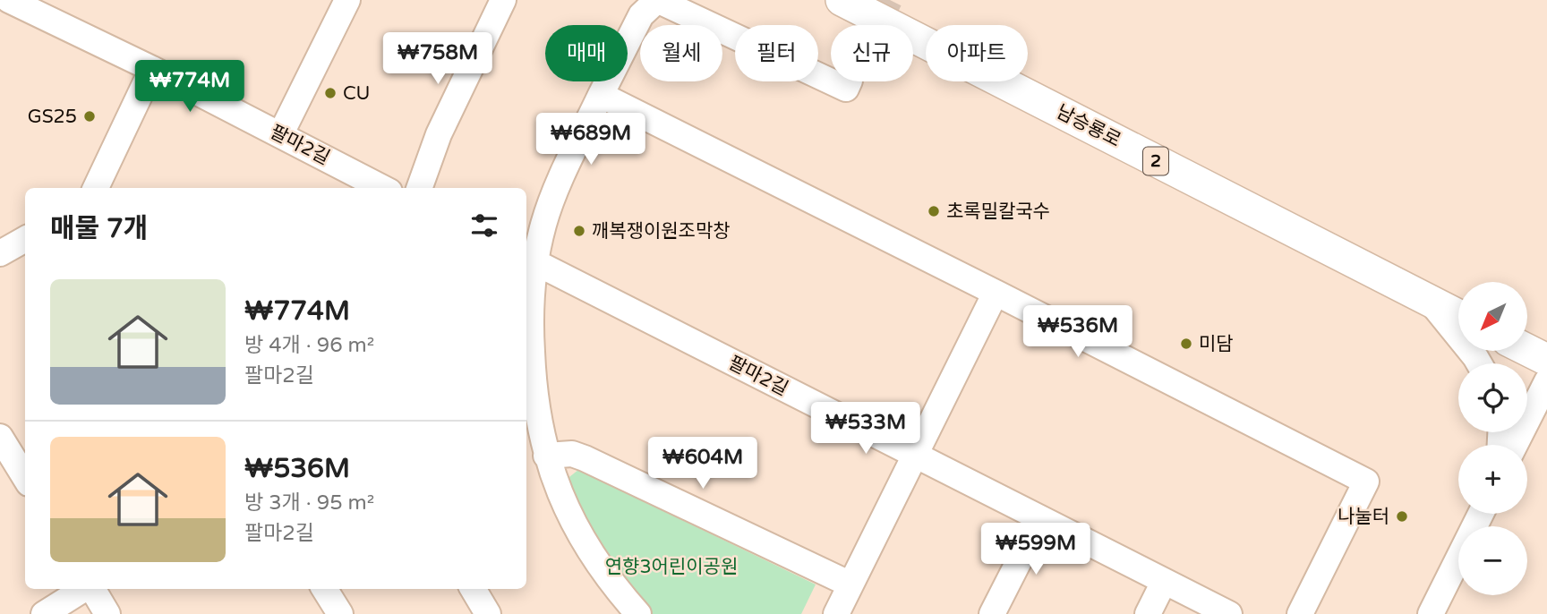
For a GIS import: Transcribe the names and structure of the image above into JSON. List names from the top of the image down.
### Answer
{
  "streets": {
    "main road": ["남승룡로", "2"],
    "street": ["팔마2길"]
  },
  "parks": ["연향3어린이공원"],
  "places": [
    "CU",
    "GS25",
    "초록밀칼국수",
    "깨복쟁이원조막창",
    "미담",
    "나눌터"
  ],
  "north": "bottom left",
  "page": {
    "chip": [
      "매매",
      "월세",
      "필터",
      "신규",
      "아파트"
    ],
    "price": [
      "₩758M",
      "₩774M",
      "₩689M",
      "₩536M",
      "₩533M",
      "₩604M",
      "₩599M"
    ],
    "heading": "매물 7개",
    "list": [
      {
        "name": "₩774M",
        "note": "방 4개 · 96 m² · 팔마2길"
      },
      {
        "name": "₩536M",
        "note": "방 3개 · 95 m² · 팔마2길"
      }
    ],
    "map_buttons": ["+", "−"]
  }
}
